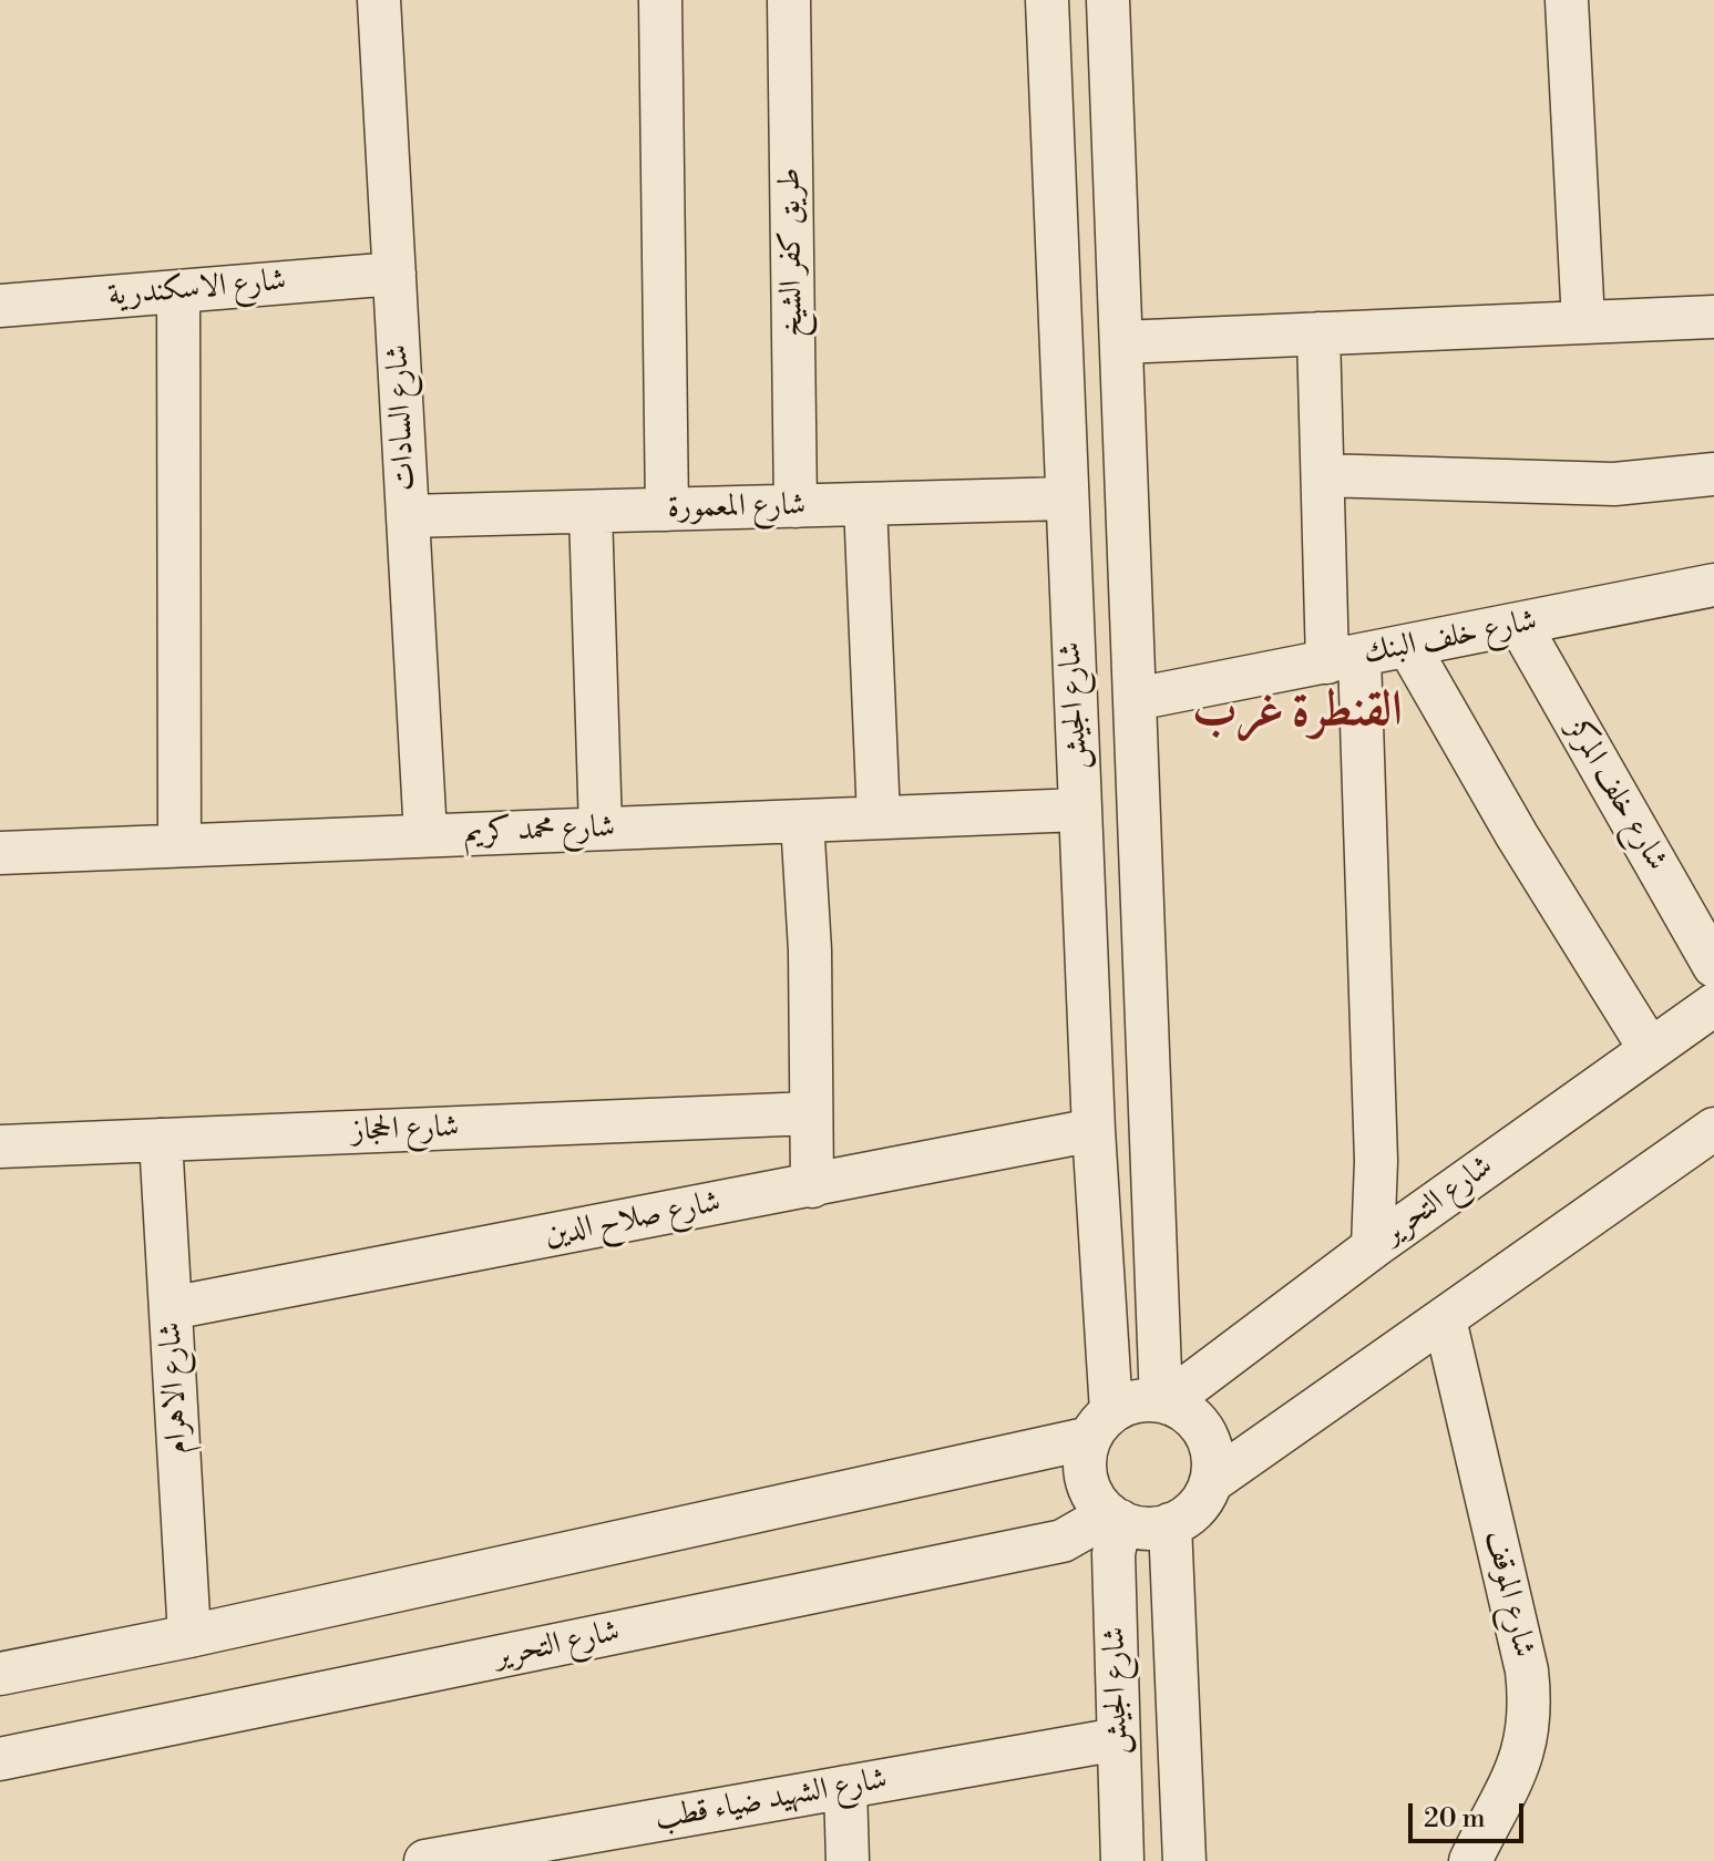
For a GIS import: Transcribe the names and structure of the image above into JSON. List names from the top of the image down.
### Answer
{
  "streets": {
    "street": [
      "طريق كفر الشيخ",
      "شارع الاسكندرية",
      "شارع السادات",
      "شارع المعمورة",
      "شارع خلف البنك",
      "شارع الجيش",
      "شارع خلف المركز",
      "شارع محمد كريم",
      "شارع الحجاز",
      "شارع التحرير",
      "شارع صلاح الدين",
      "شارع الاهرام",
      "شارع الموقف",
      "شارع الشهيد ضياء قطب"
    ]
  },
  "crossings": [
    ["طريق كفر الشيخ", "شارع المعمورة"],
    ["شارع الاسكندرية", "شارع السادات"],
    ["شارع السادات", "شارع المعمورة"],
    ["شارع السادات", "شارع محمد كريم"],
    ["شارع المعمورة", "شارع الجيش"],
    ["شارع خلف البنك", "شارع الجيش"],
    ["شارع خلف البنك", "شارع خلف المركز"],
    ["شارع الجيش", "شارع محمد كريم"],
    ["شارع الجيش", "شارع التحرير"],
    ["شارع الجيش", "شارع صلاح الدين"],
    ["شارع الجيش", "شارع الشهيد ضياء قطب"],
    ["شارع الحجاز", "شارع الاهرام"],
    ["شارع صلاح الدين", "شارع الاهرام"]
  ],
  "districts": ["القنطرة غرب"],
  "scale_bar": "20 m"
}
